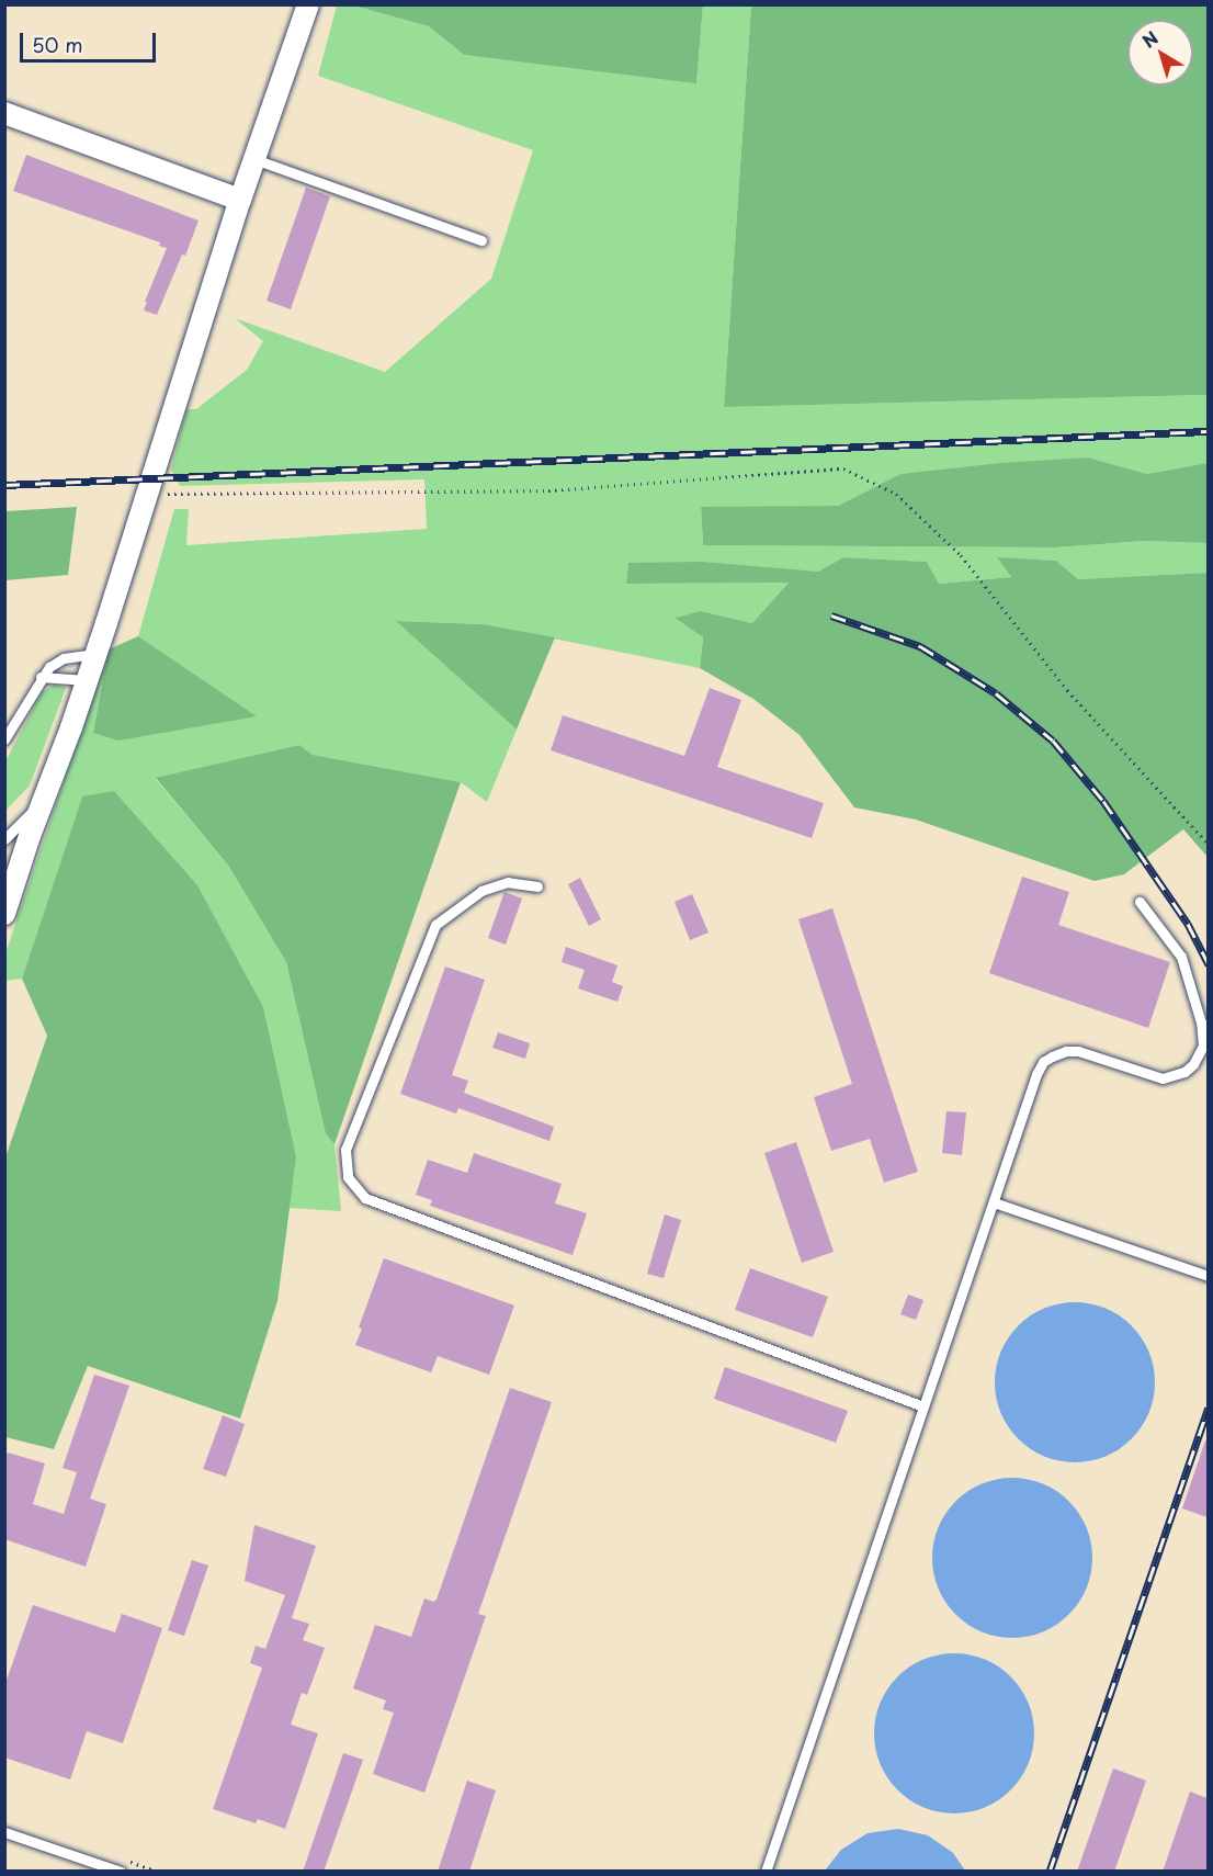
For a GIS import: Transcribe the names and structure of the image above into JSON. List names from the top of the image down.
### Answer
{
  "scale_bar": "50 m",
  "north": "top left"
}
